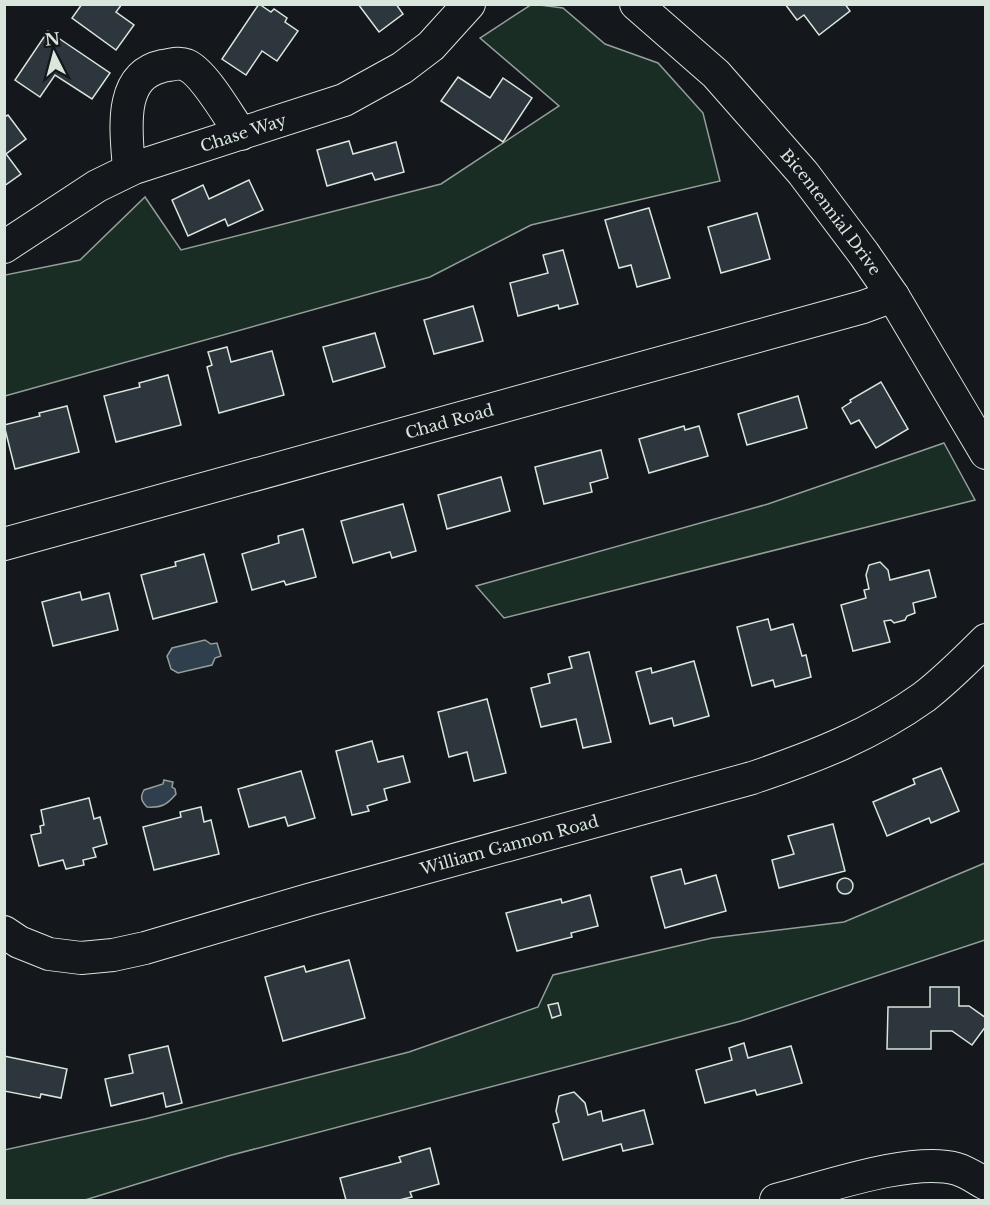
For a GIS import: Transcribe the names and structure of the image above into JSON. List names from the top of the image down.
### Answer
{
  "streets": {
    "street": [
      "Chase Way",
      "Bicentennial Drive",
      "Chad Road",
      "William Gannon Road"
    ]
  },
  "crossings": [
    ["Bicentennial Drive", "Chad Road"]
  ],
  "north": "top"
}
